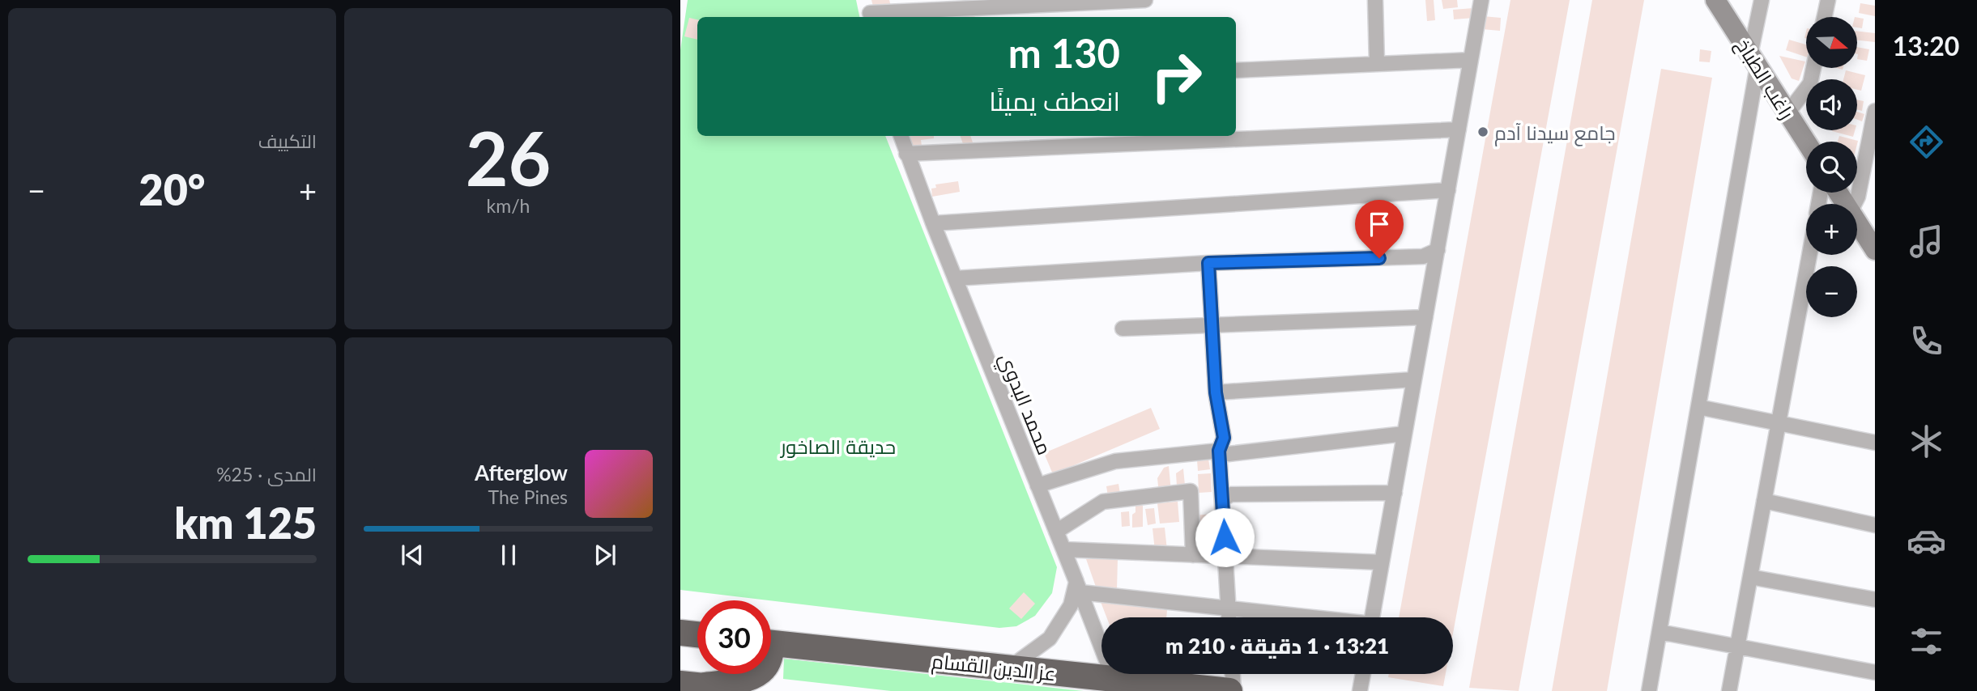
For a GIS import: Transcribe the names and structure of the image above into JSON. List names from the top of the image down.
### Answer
{
  "streets": {
    "highway": ["عز الدين القسام"],
    "main road": ["راغب الطباخ"],
    "street": ["محمد البدوي"]
  },
  "crossings": [
    ["محمد البدوي", "عز الدين القسام"]
  ],
  "parks": ["حديقة الصاخور"],
  "places": ["جامع سيدنا آدم"],
  "north": "right",
  "page": {
    "tabs": "13:20",
    "tile": [
      ["26", "km/h"],
      "التكييف",
      ["المدى · 25%", "125 km"]
    ],
    "map_buttons": ["+", "−"],
    "turn": ["130 m", "انعطف يمينًا"],
    "heat": ["−", "20°", "+"],
    "song": ["Afterglow", "The Pines"],
    "limit": "30",
    "trip": "13:21 · 1 دقيقة · 210 m"
  }
}
